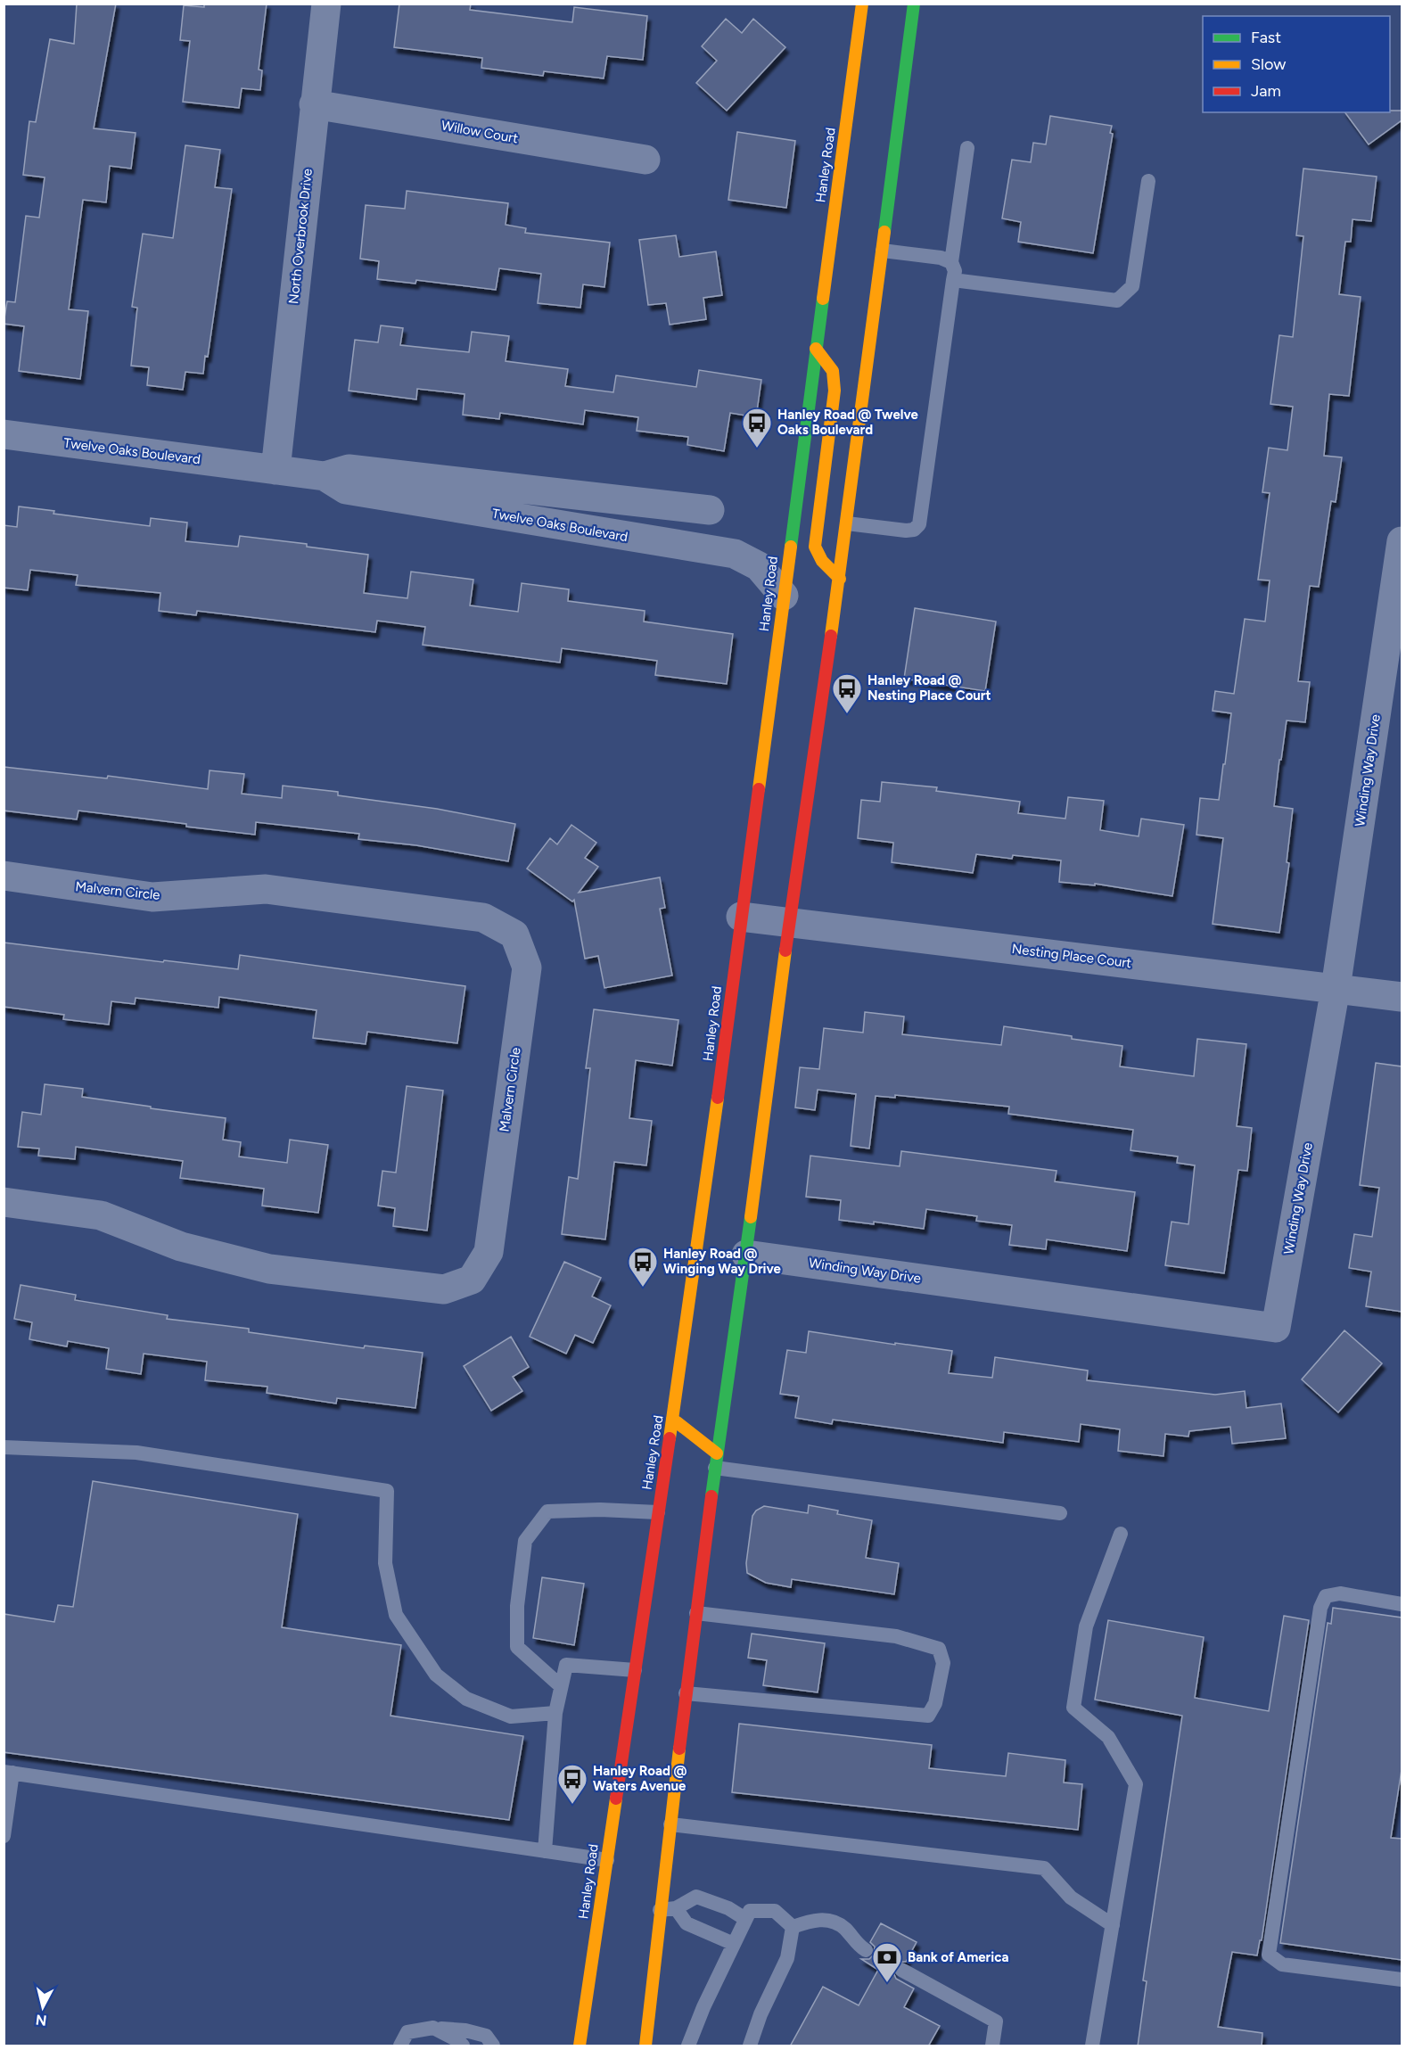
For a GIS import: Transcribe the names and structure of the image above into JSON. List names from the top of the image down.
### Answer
{
  "streets": {
    "main road": ["Hanley Road"],
    "street": [
      "Willow Court",
      "North Overbrook Drive",
      "Twelve Oaks Boulevard",
      "Winding Way Drive",
      "Malvern Circle",
      "Nesting Place Court"
    ]
  },
  "crossings": [
    ["Willow Court", "North Overbrook Drive"],
    ["Hanley Road", "Twelve Oaks Boulevard"],
    ["Hanley Road", "Nesting Place Court"],
    ["North Overbrook Drive", "Twelve Oaks Boulevard"],
    ["Winding Way Drive", "Nesting Place Court"]
  ],
  "places": {
    "bus stop": [
      "Hanley Road @ Twelve Oaks Boulevard",
      "Hanley Road @ Nesting Place Court",
      "Hanley Road @ Winging Way Drive",
      "Hanley Road @ Waters Avenue"
    ],
    "bank": ["Bank of America"]
  },
  "legend": ["Fast", "Slow", "Jam"],
  "north": "bottom"
}
